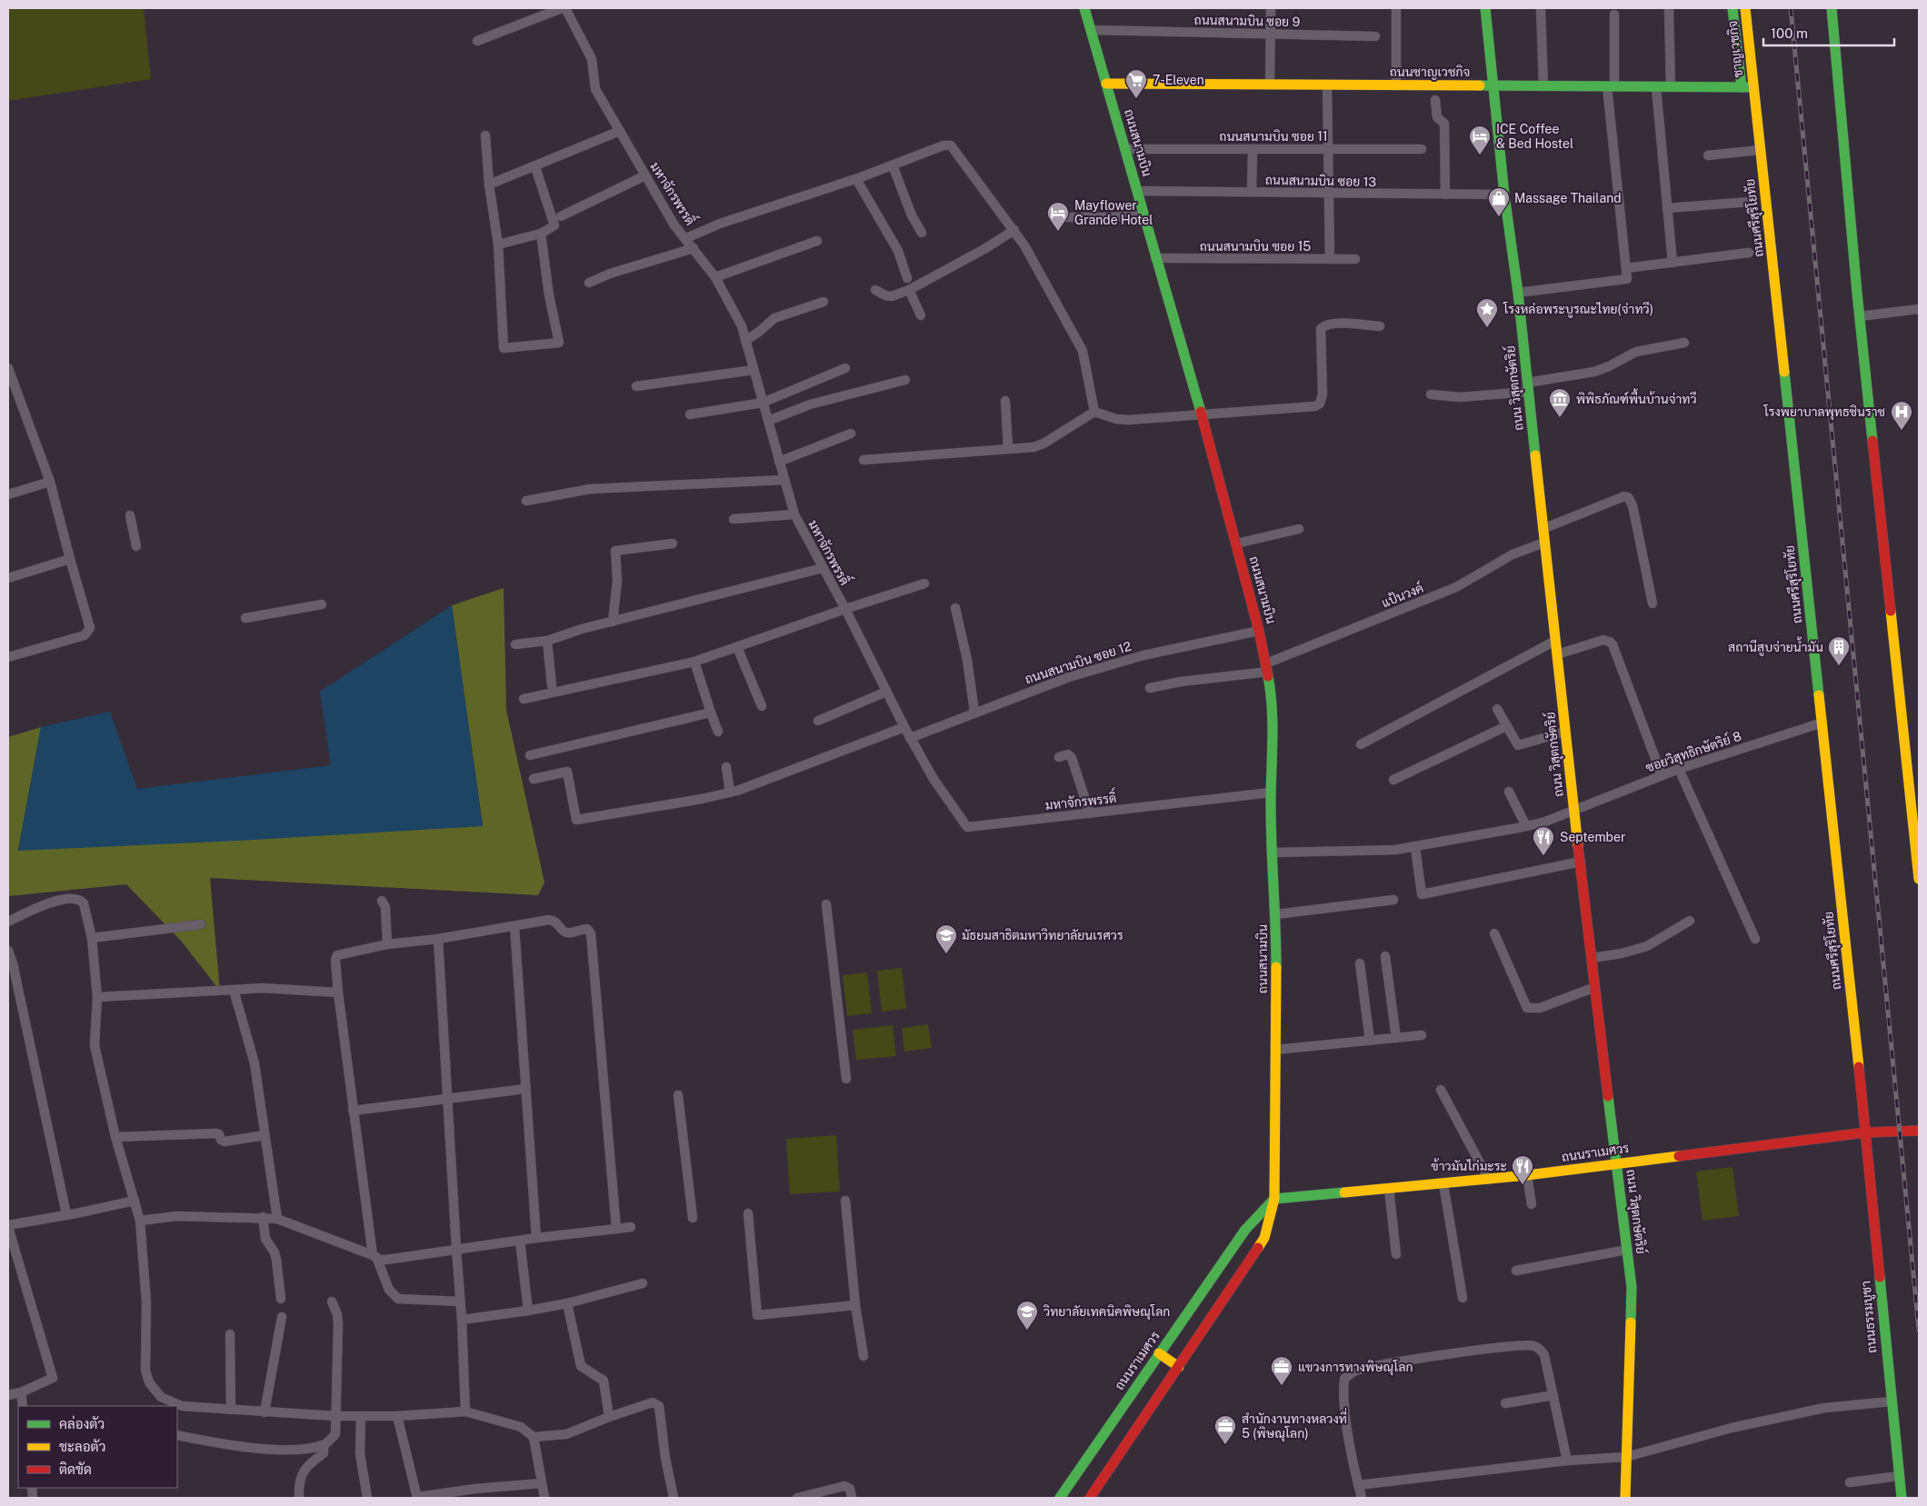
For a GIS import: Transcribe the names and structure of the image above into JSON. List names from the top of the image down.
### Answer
{
  "streets": {
    "street": [
      "ถนนสนามบิน ซอย 9",
      "ชาญเวชกิจ",
      "ถนนชาญเวชกิจ",
      "ถนนสนามบิน ซอย 11",
      "ถนนสนามบิน",
      "ถนนสนามบิน ซอย 13",
      "มหาจักรพรรดิ์",
      "ถนนศรีสุริโยทัย",
      "ถนนสนามบิน ซอย 15",
      "ถนน วิสุตกษัตริย์",
      "แป้นวงค์",
      "ถนนสนามบิน ซอย 12",
      "ซอยวิสุทธิกษัตริย์ 8",
      "ถนนราเมศวร",
      "ถนนธรรมบูชา"
    ]
  },
  "crossings": [
    ["ถนนสนามบิน ซอย 9", "ถนนสนามบิน"],
    ["ชาญเวชกิจ", "ถนนชาญเวชกิจ"],
    ["ชาญเวชกิจ", "ถนนศรีสุริโยทัย"],
    ["ถนนชาญเวชกิจ", "ถนนสนามบิน"],
    ["ถนนชาญเวชกิจ", "ถนนศรีสุริโยทัย"],
    ["ถนนชาญเวชกิจ", "ถนน วิสุตกษัตริย์"],
    ["ถนนสนามบิน ซอย 11", "ถนนสนามบิน"],
    ["ถนนสนามบิน", "ถนนสนามบิน ซอย 13"],
    ["ถนนสนามบิน", "มหาจักรพรรดิ์"],
    ["ถนนสนามบิน", "ถนนสนามบิน ซอย 15"],
    ["ถนนสนามบิน", "แป้นวงค์"],
    ["ถนนสนามบิน", "ถนนสนามบิน ซอย 12"],
    ["ถนนสนามบิน", "ซอยวิสุทธิกษัตริย์ 8"],
    ["ถนนสนามบิน", "ถนนราเมศวร"],
    ["ถนนสนามบิน ซอย 13", "ถนน วิสุตกษัตริย์"],
    ["มหาจักรพรรดิ์", "ถนนสนามบิน ซอย 12"],
    ["ถนนศรีสุริโยทัย", "ซอยวิสุทธิกษัตริย์ 8"],
    ["ถนนศรีสุริโยทัย", "ถนนราเมศวร"],
    ["ถนนศรีสุริโยทัย", "ถนนธรรมบูชา"],
    ["ถนน วิสุตกษัตริย์", "แป้นวงค์"],
    ["ถนน วิสุตกษัตริย์", "ซอยวิสุทธิกษัตริย์ 8"],
    ["ถนน วิสุตกษัตริย์", "ถนนราเมศวร"],
    ["ถนนราเมศวร", "ถนนธรรมบูชา"]
  ],
  "places": {
    "supermarket": ["7-Eleven"],
    "hotel": ["ICE Coffee & Bed Hostel", "Mayflower Grande Hotel"],
    "shop": ["Massage Thailand"],
    "place": ["โรงหล่อพระบูรณะไทย(จ่าทวี)"],
    "museum": ["พิพิธภัณฑ์พื้นบ้านจ่าทวี"],
    "hospital": ["โรงพยาบาลพุทธชินราช"],
    "building": ["สถานีสูบจ่ายน้ำมัน"],
    "restaurant": ["September", "ข้าวมันไก่มะระ"],
    "school or university": ["มัธยมสาธิตมหาวิทยาลัยนเรศวร", "วิทยาลัยเทคนิคพิษณุโลก"],
    "office": ["แขวงการทางพิษณุโลก", "สำนักงานทางหลวงที่ 5 (พิษณุโลก)"]
  },
  "legend": ["คล่องตัว", "ชะลอตัว", "ติดขัด"],
  "scale_bar": "100 m"
}
